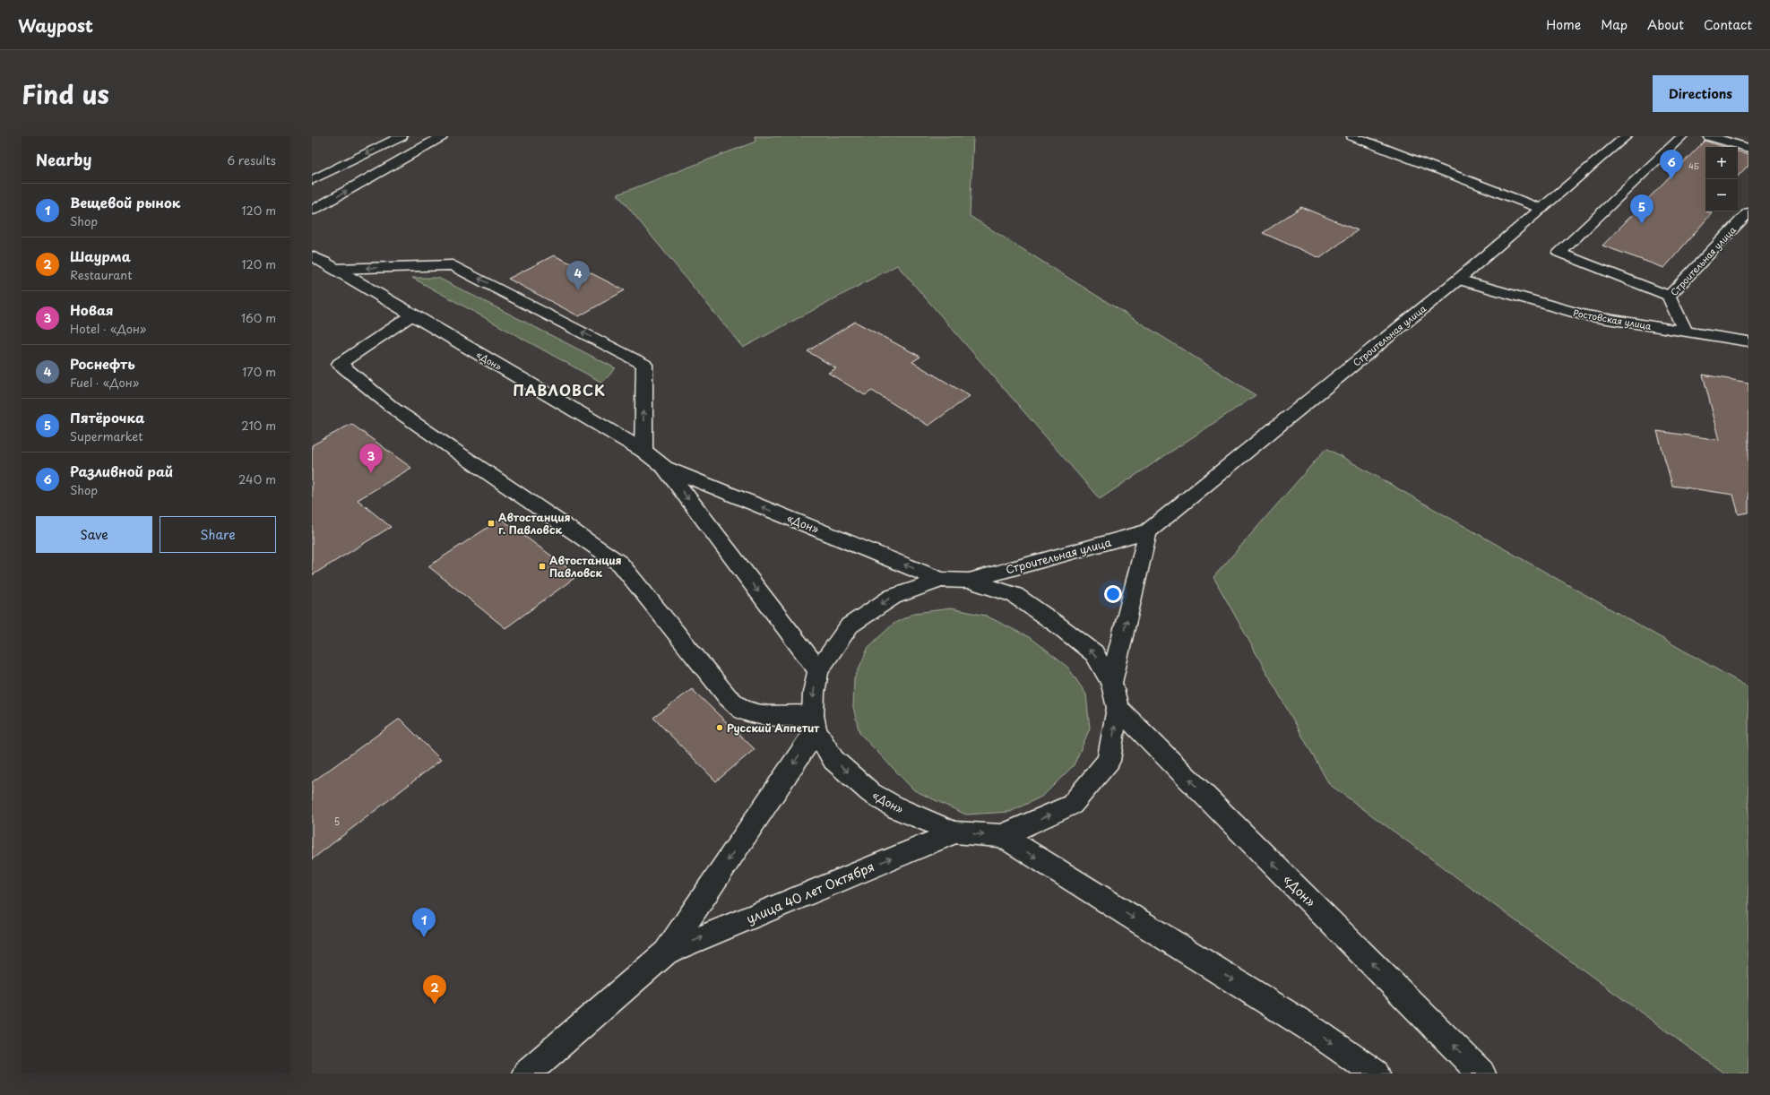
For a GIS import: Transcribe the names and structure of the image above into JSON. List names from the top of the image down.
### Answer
{
  "streets": {
    "main road": [
      "Строительная улица",
      "Ростовская улица",
      "«Дон»",
      "улица 40 лет Октября"
    ]
  },
  "crossings": [
    ["Строительная улица", "Ростовская улица"],
    ["Строительная улица", "«Дон»"],
    ["«Дон»", "улица 40 лет Октября"]
  ],
  "districts": ["ПАВЛОВСК"],
  "places": {
    "transit": ["Автостанция г. Павловск", "Автостанция Павловск"],
    "other": ["Русский Аппетит"]
  },
  "house_numbers": ["4Б", "5"],
  "page": {
    "header": "Waypost",
    "nav": [
      "Home",
      "Map",
      "About",
      "Contact"
    ],
    "title": "Find us",
    "buttons": [
      "Directions",
      ["Save", "Share"]
    ],
    "heading": ["Nearby", "6 results"],
    "map_buttons": ["+", "−"],
    "pins": [
      "6",
      "5",
      "4",
      "3",
      "1",
      "2"
    ],
    "list": [
      {
        "mark": "1",
        "name": "Вещевой рынок",
        "note": "Shop",
        "value": "120 m"
      },
      {
        "mark": "2",
        "name": "Шаурма",
        "note": "Restaurant",
        "value": "120 m"
      },
      {
        "mark": "3",
        "name": "Новая",
        "note": "Hotel · «Дон»",
        "value": "160 m"
      },
      {
        "mark": "4",
        "name": "Роснефть",
        "note": "Fuel · «Дон»",
        "value": "170 m"
      },
      {
        "mark": "5",
        "name": "Пятёрочка",
        "note": "Supermarket",
        "value": "210 m"
      },
      {
        "mark": "6",
        "name": "Разливной рай",
        "note": "Shop",
        "value": "240 m"
      }
    ]
  }
}
